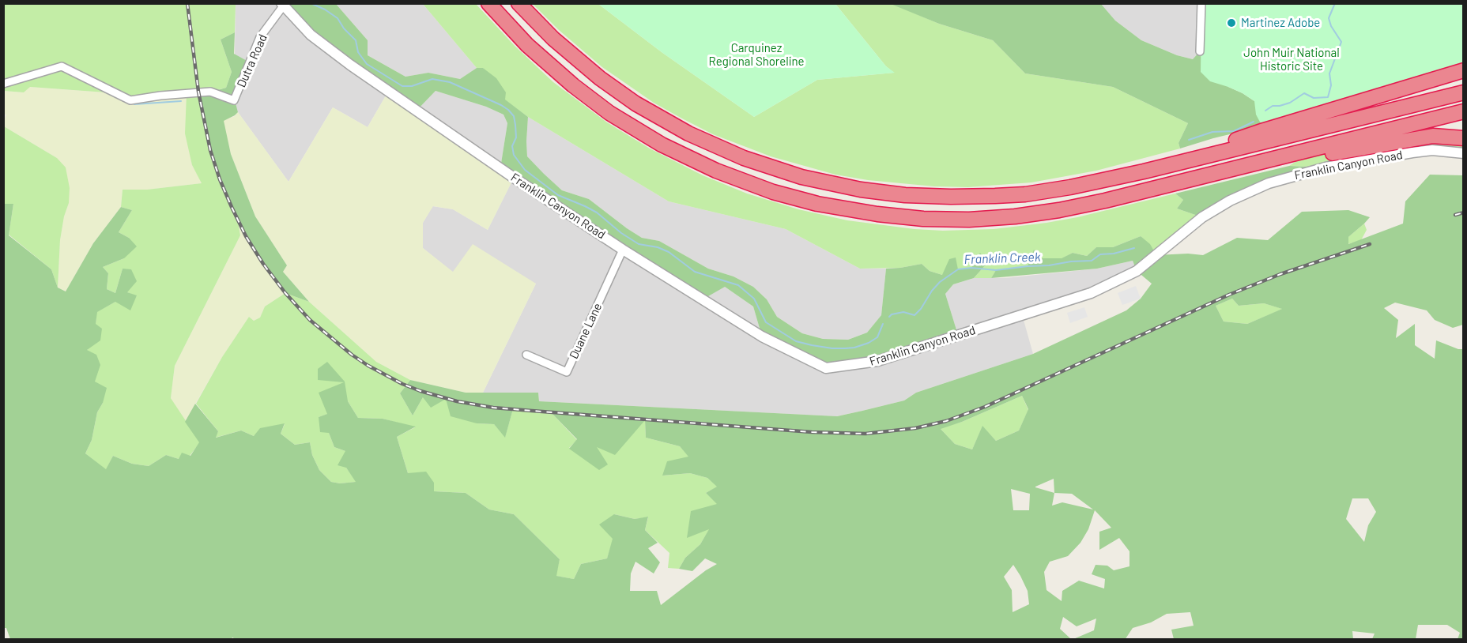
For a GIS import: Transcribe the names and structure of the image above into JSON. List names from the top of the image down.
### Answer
{
  "streets": {
    "street": ["Dutra Road", "Franklin Canyon Road", "Duane Lane"]
  },
  "crossings": [
    ["Dutra Road", "Franklin Canyon Road"],
    ["Franklin Canyon Road", "Duane Lane"]
  ],
  "water": ["Franklin Creek"],
  "parks": ["Carquinez Regional Shoreline", "John Muir National Historic Site"],
  "places": ["Martinez Adobe"]
}
